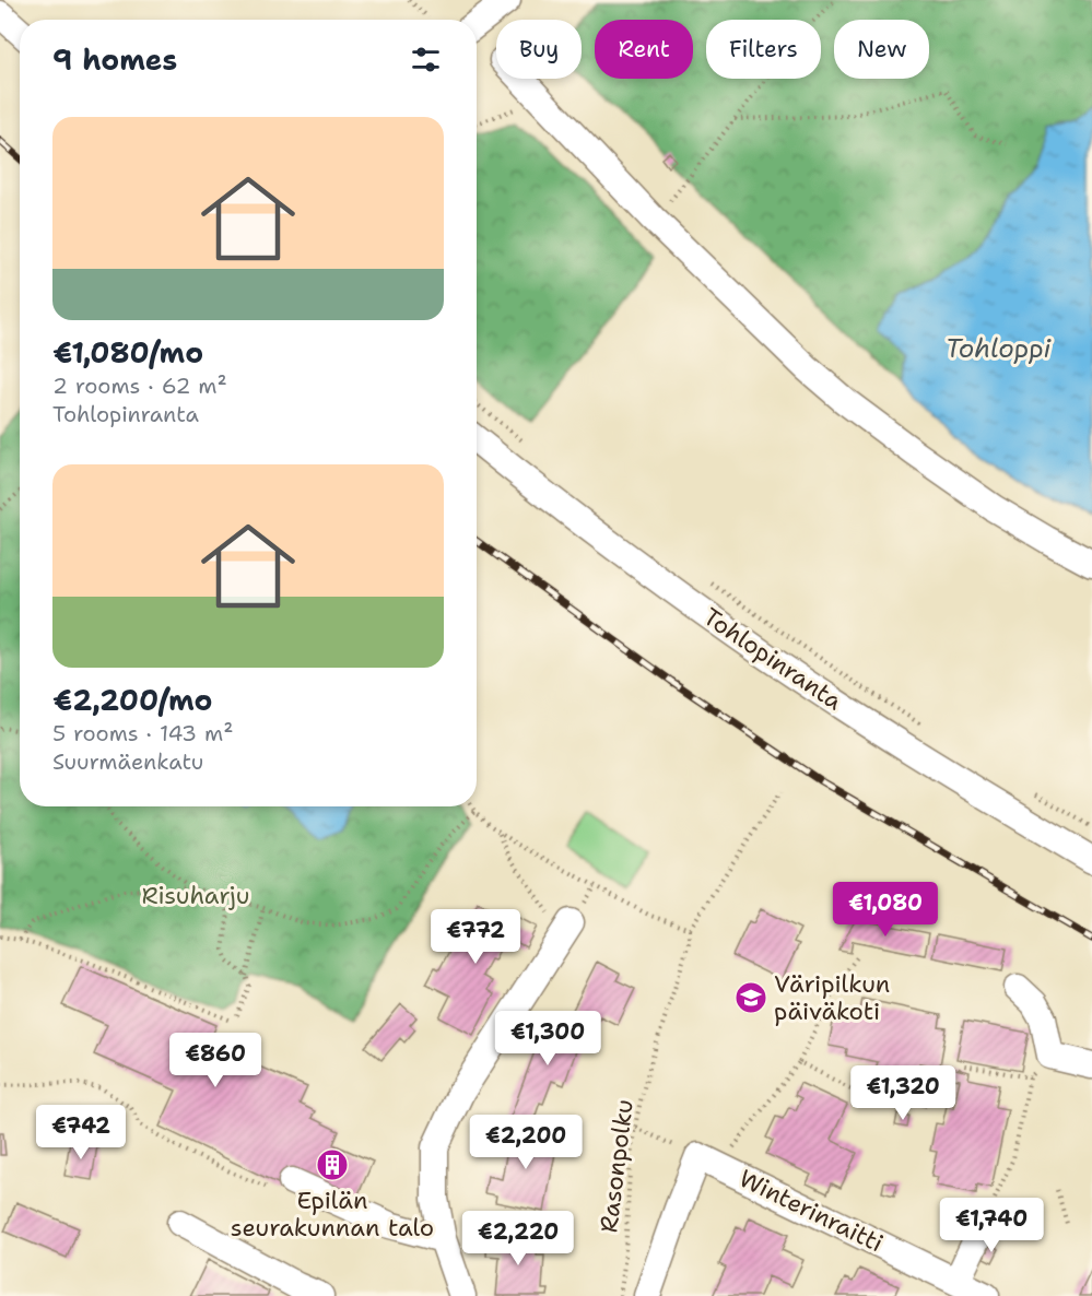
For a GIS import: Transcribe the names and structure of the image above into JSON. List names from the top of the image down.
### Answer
{
  "streets": {
    "street": ["Tohlopinranta", "Winterinraitti"],
    "path": ["Rasonpolku"]
  },
  "water": ["Tohloppi"],
  "parks": ["Risuharju"],
  "places": {
    "school or university": ["Väripilkun päiväkoti"],
    "building": ["Epilän seurakunnan talo"]
  },
  "page": {
    "chip": [
      "Buy",
      "Rent",
      "Filters",
      "New"
    ],
    "heading": "9 homes",
    "list": [
      {
        "name": "€1,080/mo",
        "note": "2 rooms · 62 m² · Tohlopinranta"
      },
      {
        "name": "€2,200/mo",
        "note": "5 rooms · 143 m² · Suurmäenkatu"
      }
    ],
    "price": [
      "€1,080",
      "€772",
      "€1,300",
      "€860",
      "€1,320",
      "€742",
      "€2,200",
      "€1,740",
      "€2,220"
    ]
  }
}
